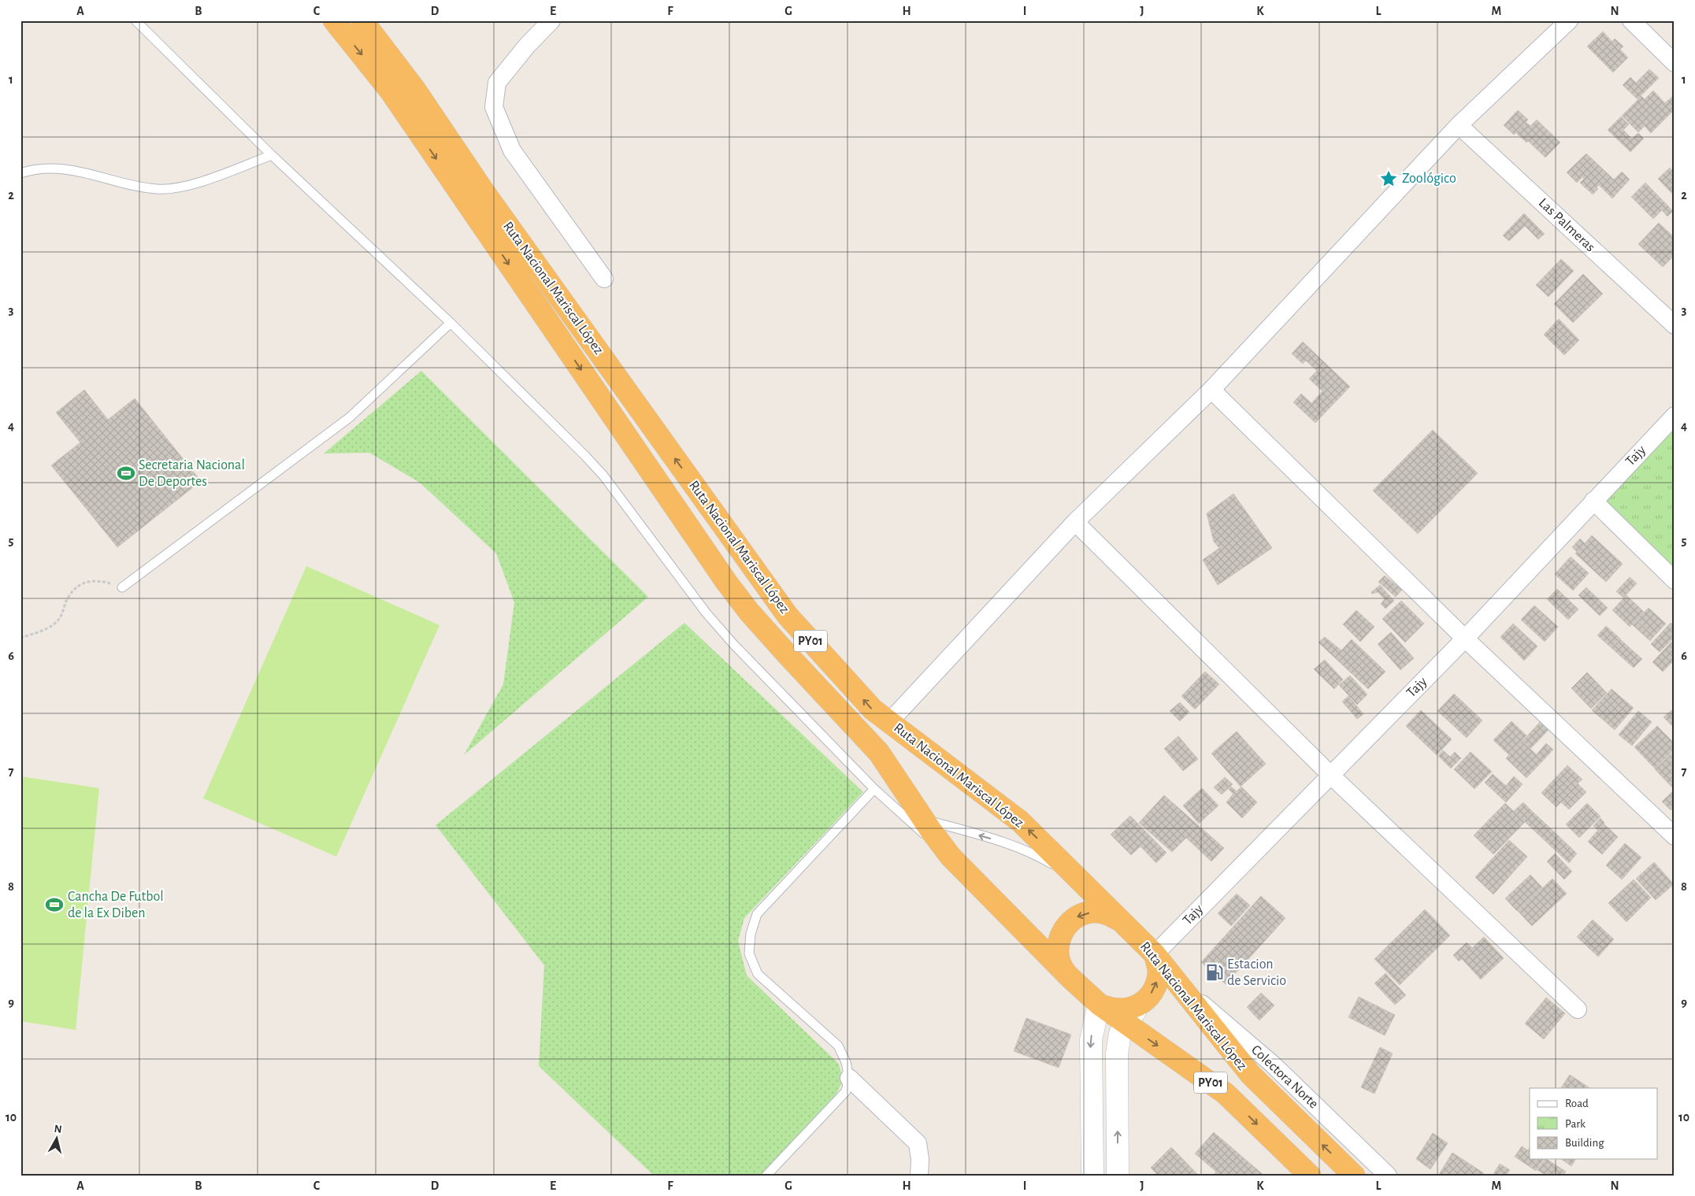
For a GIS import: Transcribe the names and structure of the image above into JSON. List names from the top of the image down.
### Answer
{
  "streets": {
    "highway": ["Ruta Nacional Mariscal López", "PY01"],
    "street": ["Las Palmeras", "Tajy", "Colectora Norte"]
  },
  "crossings": [
    ["Ruta Nacional Mariscal López", "Tajy"],
    ["Ruta Nacional Mariscal López", "Colectora Norte"]
  ],
  "places": {
    "place": ["Zoológico"],
    "sports": ["Secretaria Nacional De Deportes", "Cancha De Futbol de la Ex Diben"],
    "fuel station": ["Estacion de Servicio"]
  },
  "legend": ["Road", "Park", "Building"],
  "north": "top",
  "grid": {
    "columns": [
      "A",
      "B",
      "C",
      "D",
      "E",
      "F",
      "G",
      "H",
      "I",
      "J",
      "K",
      "L",
      "M",
      "N"
    ],
    "rows": [
      "1",
      "2",
      "3",
      "4",
      "5",
      "6",
      "7",
      "8",
      "9",
      "10"
    ]
  }
}
